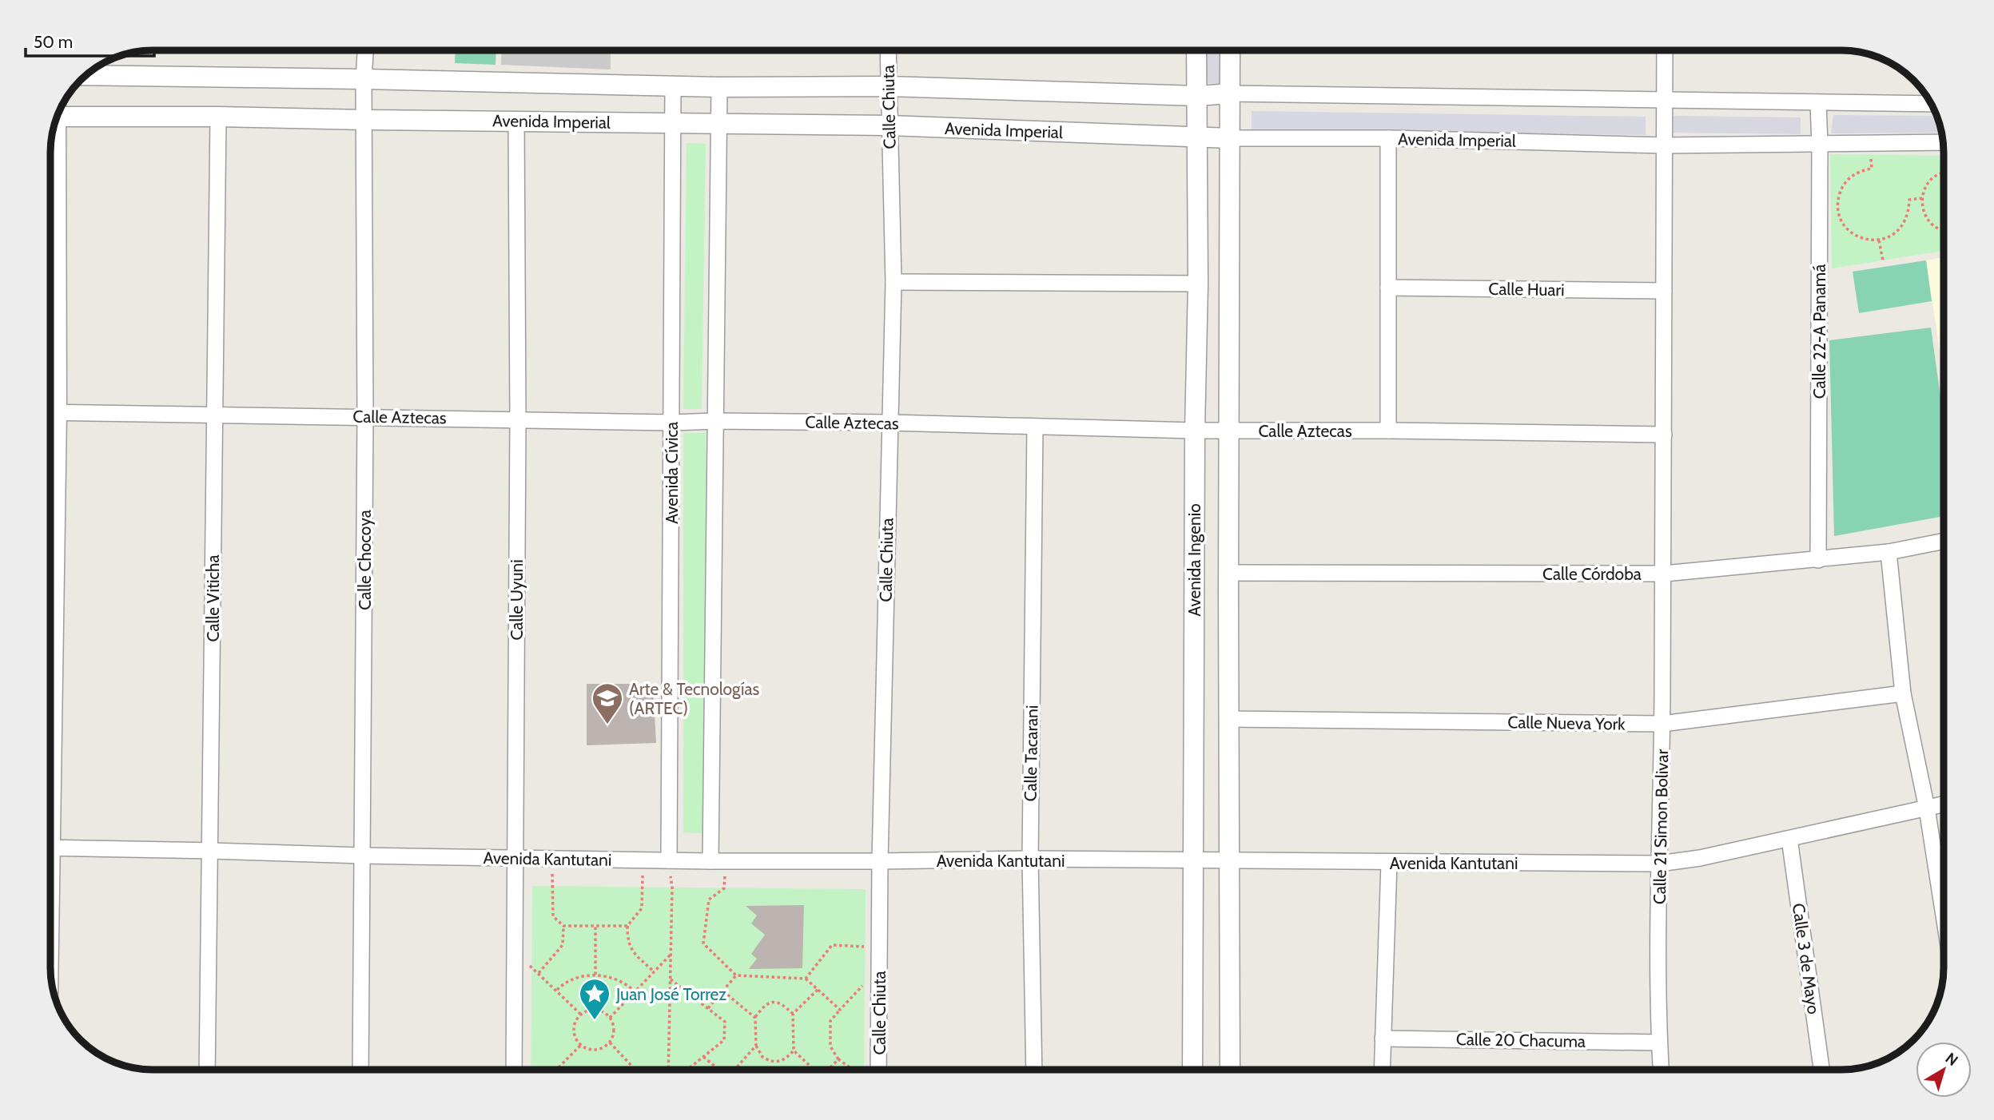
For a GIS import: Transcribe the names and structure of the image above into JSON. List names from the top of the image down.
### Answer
{
  "streets": {
    "street": [
      "Calle Chiuta",
      "Avenida Imperial",
      "Calle Huari",
      "Calle 22-A Panamá",
      "Calle Aztecas",
      "Avenida Cívica",
      "Calle Chocoya",
      "Avenida Ingenio",
      "Calle Córdoba",
      "Calle Viticha",
      "Calle Uyuni",
      "Calle Nueva York",
      "Calle Tacarani",
      "Calle 21 Simon Bolivar",
      "Avenida Kantutani",
      "Calle 3 de Mayo",
      "Calle 20 Chacuma"
    ]
  },
  "crossings": [
    ["Calle Chiuta", "Avenida Imperial"],
    ["Calle Chiuta", "Calle Aztecas"],
    ["Calle Chiuta", "Avenida Kantutani"],
    ["Avenida Imperial", "Calle 22-A Panamá"],
    ["Avenida Imperial", "Avenida Cívica"],
    ["Avenida Imperial", "Calle Chocoya"],
    ["Avenida Imperial", "Avenida Ingenio"],
    ["Avenida Imperial", "Calle Viticha"],
    ["Avenida Imperial", "Calle Uyuni"],
    ["Avenida Imperial", "Calle 21 Simon Bolivar"],
    ["Calle Huari", "Calle 21 Simon Bolivar"],
    ["Calle 22-A Panamá", "Calle Córdoba"],
    ["Calle Aztecas", "Avenida Cívica"],
    ["Calle Aztecas", "Calle Chocoya"],
    ["Calle Aztecas", "Avenida Ingenio"],
    ["Calle Aztecas", "Calle Viticha"],
    ["Calle Aztecas", "Calle Uyuni"],
    ["Calle Aztecas", "Calle Tacarani"],
    ["Calle Aztecas", "Calle 21 Simon Bolivar"],
    ["Avenida Cívica", "Avenida Kantutani"],
    ["Calle Chocoya", "Avenida Kantutani"],
    ["Avenida Ingenio", "Calle Córdoba"],
    ["Avenida Ingenio", "Calle Nueva York"],
    ["Avenida Ingenio", "Avenida Kantutani"],
    ["Calle Córdoba", "Calle 21 Simon Bolivar"],
    ["Calle Viticha", "Avenida Kantutani"],
    ["Calle Uyuni", "Avenida Kantutani"],
    ["Calle Nueva York", "Calle 21 Simon Bolivar"],
    ["Calle Tacarani", "Avenida Kantutani"],
    ["Calle 21 Simon Bolivar", "Avenida Kantutani"],
    ["Calle 21 Simon Bolivar", "Calle 20 Chacuma"],
    ["Avenida Kantutani", "Calle 3 de Mayo"]
  ],
  "places": {
    "school or university": ["Arte & Tecnologías (ARTEC)"],
    "place": ["Juan José Torrez"]
  },
  "scale_bar": "50 m",
  "north": "top right"
}
